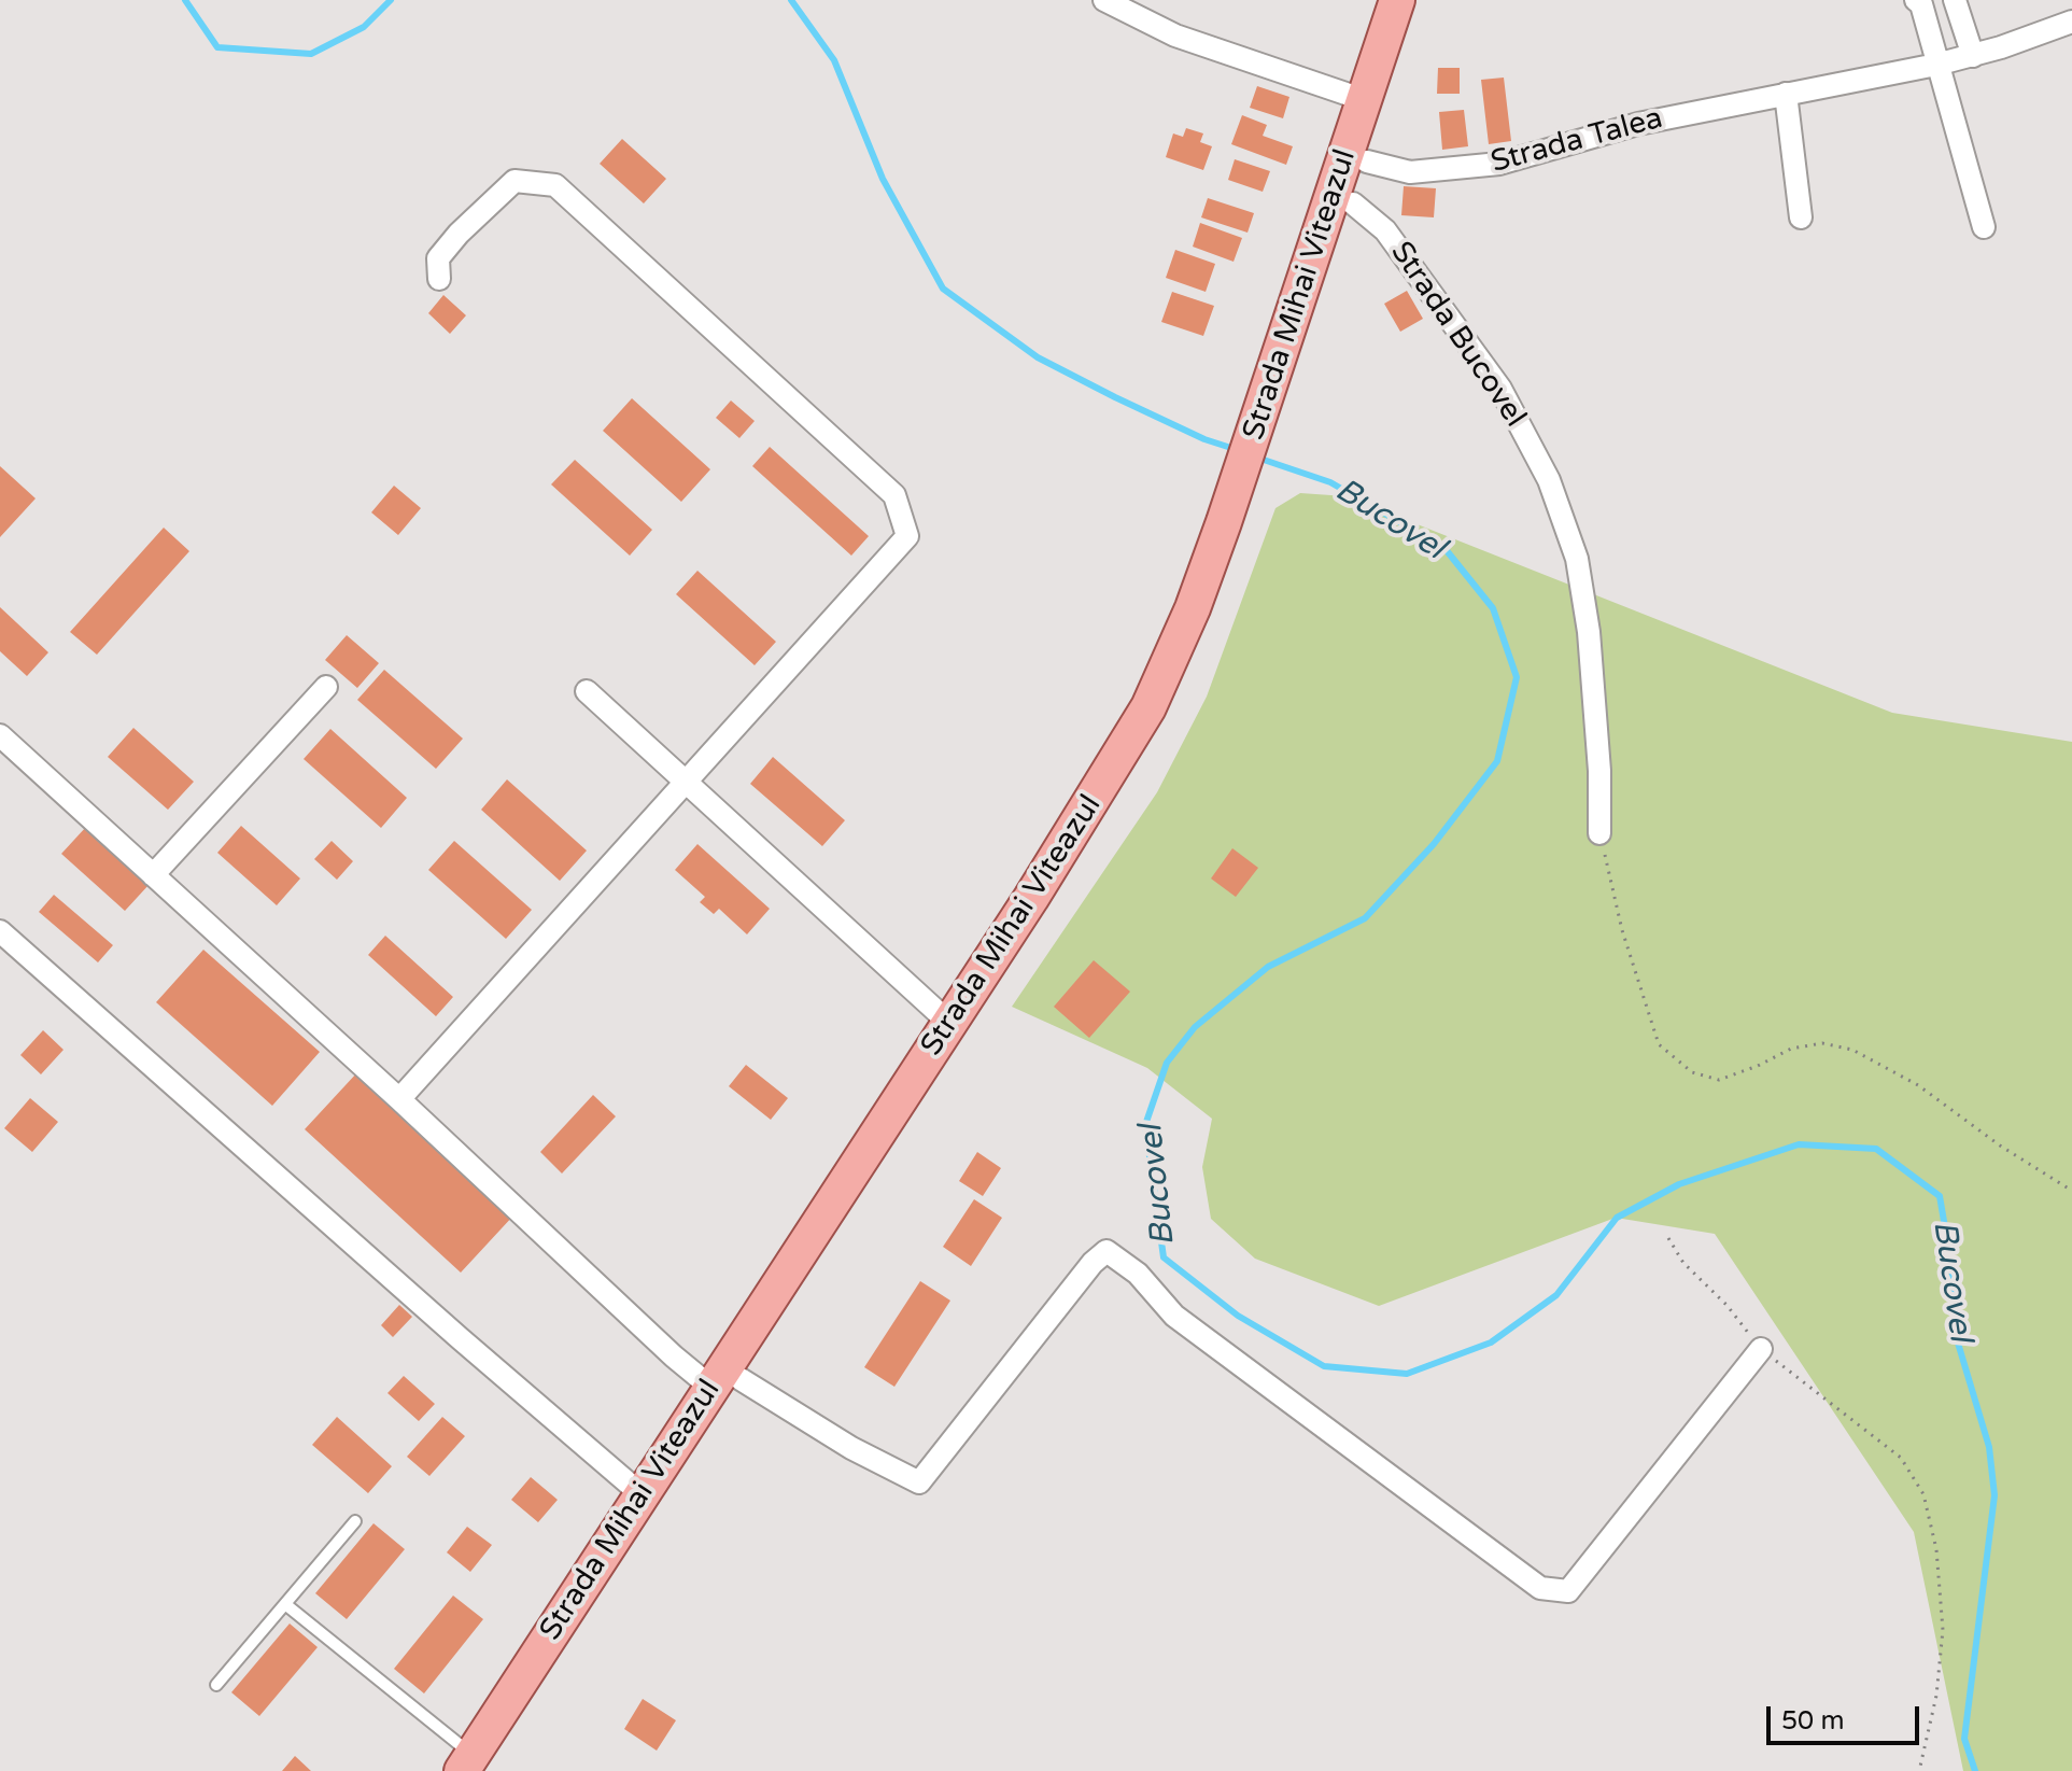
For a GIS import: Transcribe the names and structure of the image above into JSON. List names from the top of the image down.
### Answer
{
  "streets": {
    "main road": ["Strada Mihai Viteazul"],
    "street": ["Strada Talea", "Strada Bucovel"]
  },
  "crossings": [
    ["Strada Talea", "Strada Mihai Viteazul"],
    ["Strada Mihai Viteazul", "Strada Bucovel"]
  ],
  "water": ["Bucovel"],
  "scale_bar": "50 m"
}
